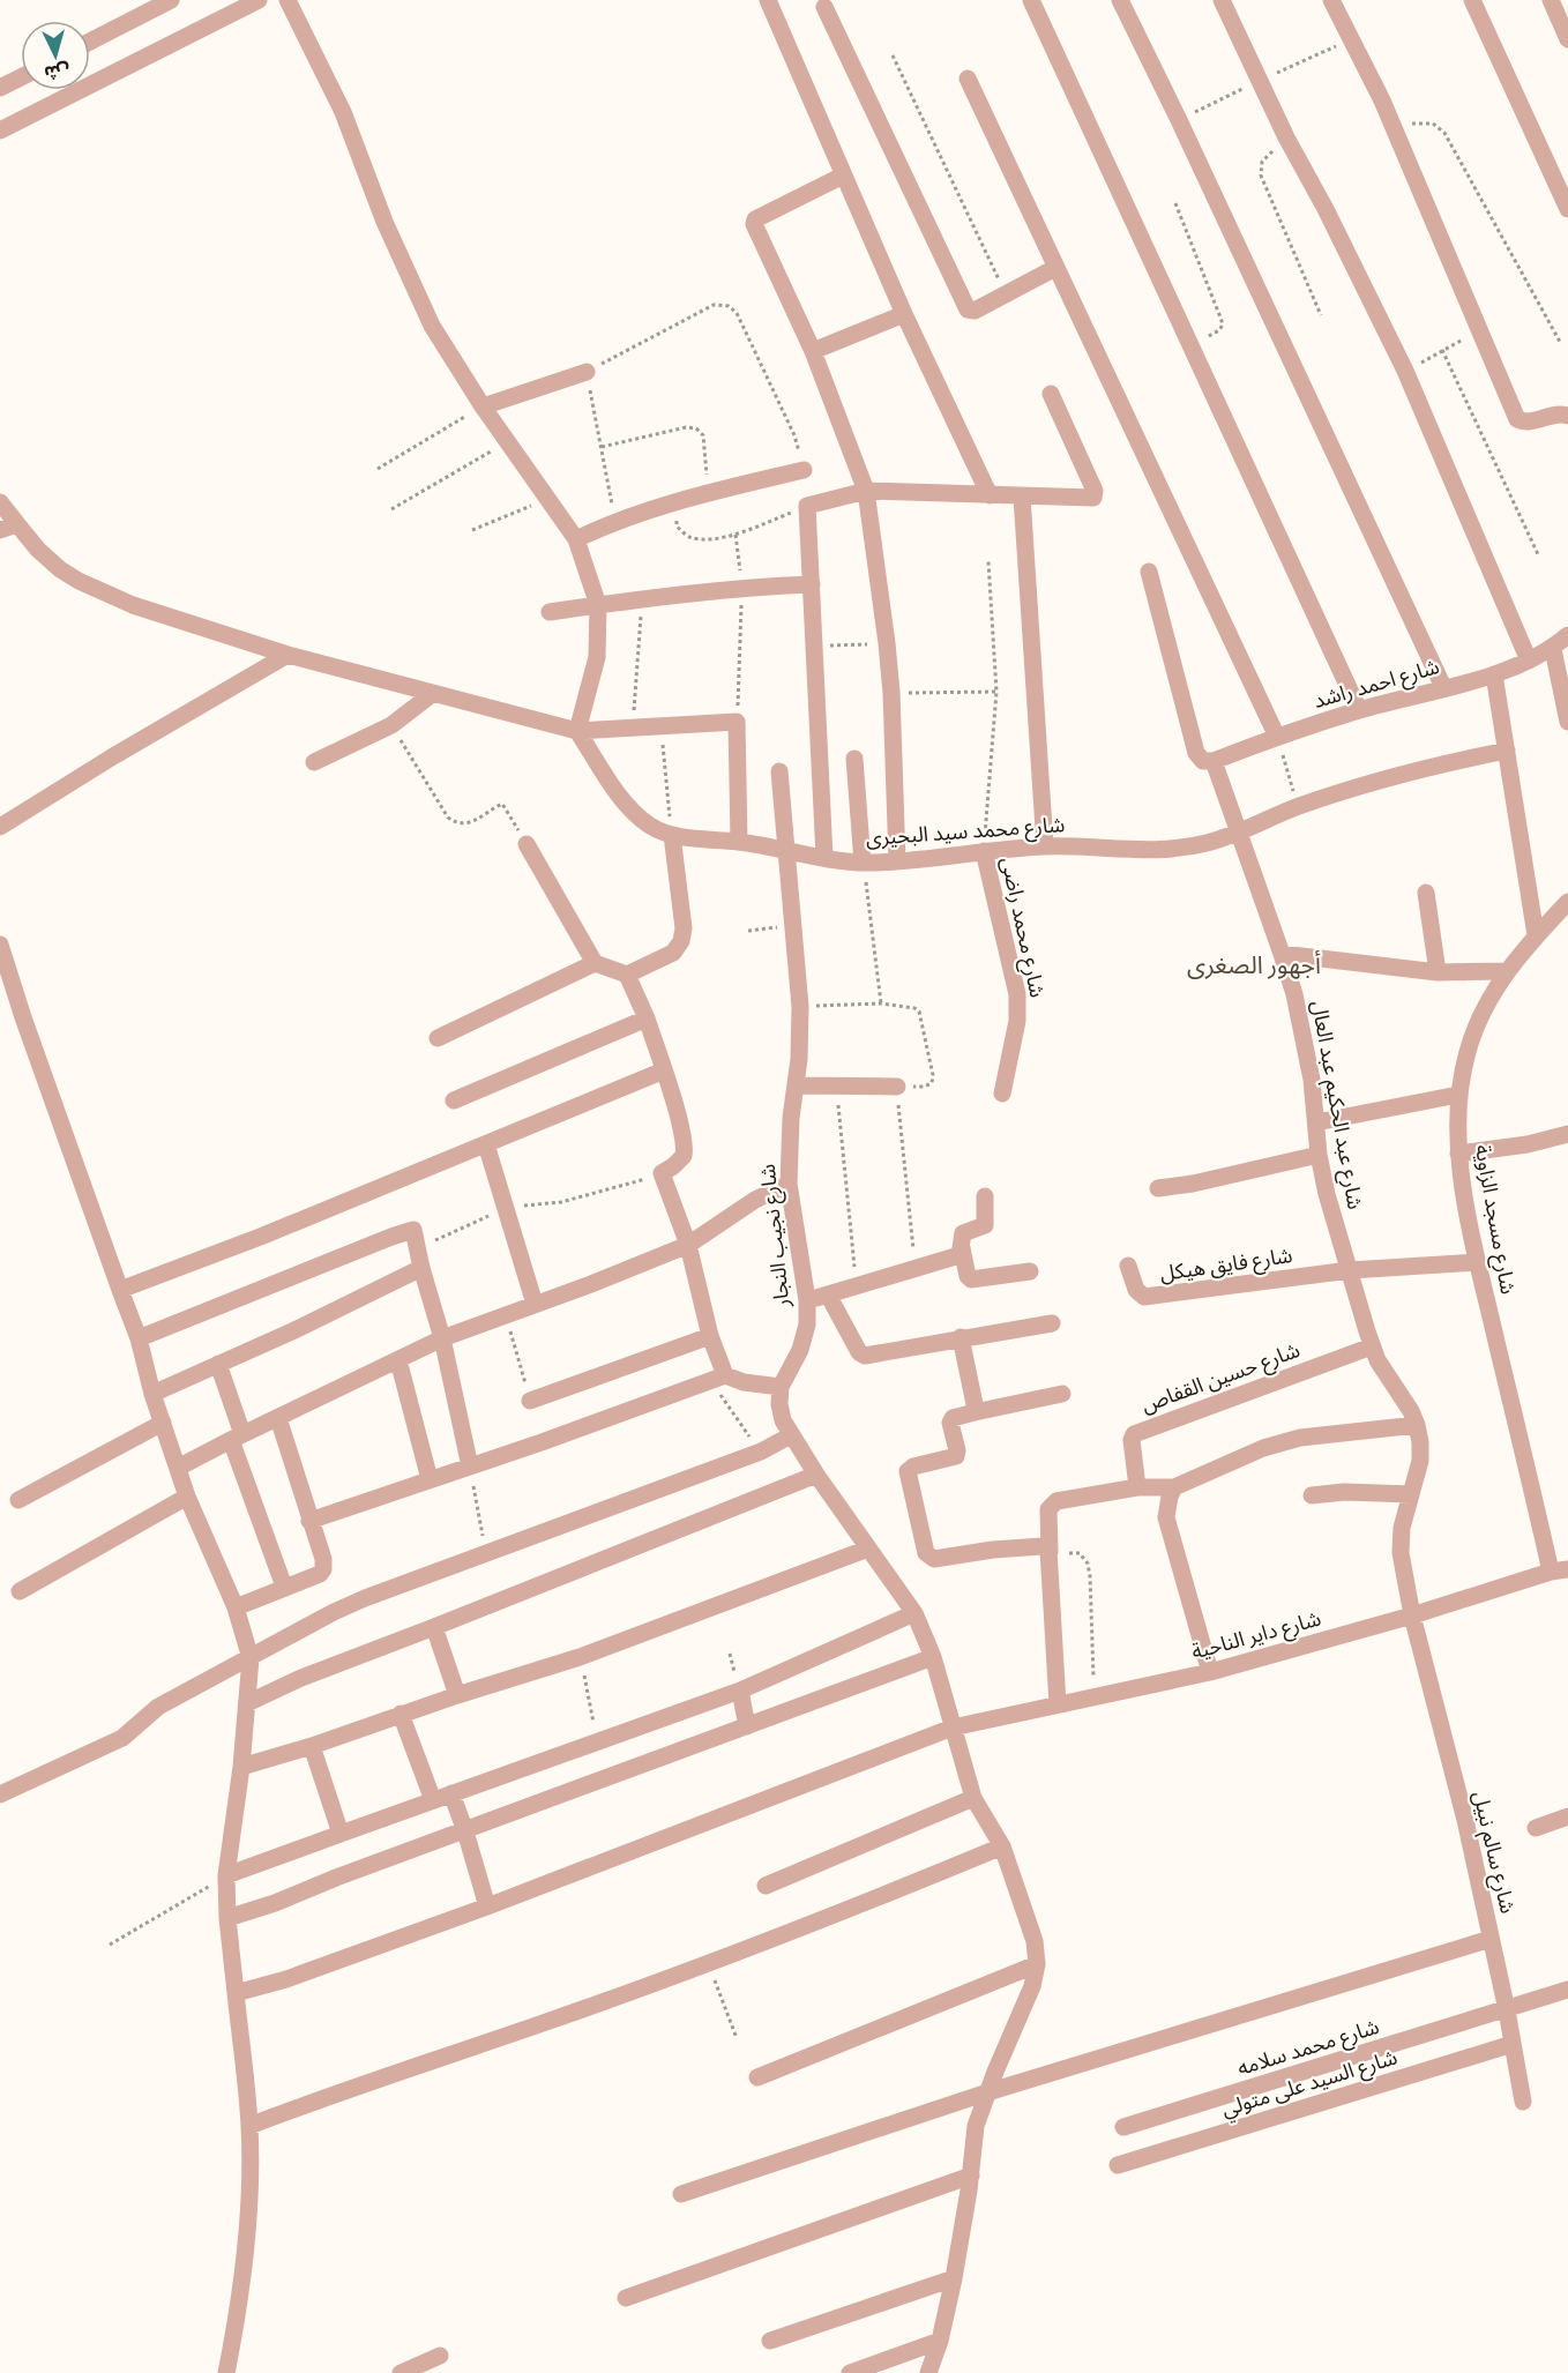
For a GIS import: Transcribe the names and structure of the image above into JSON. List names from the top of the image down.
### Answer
{
  "streets": {
    "street": [
      "شارع احمد راشد",
      "شارع محمد سيد البحيرى",
      "شارع محمد راضى",
      "شارع عبد الحكيم عبد العال",
      "شارع مسجد الزاوية",
      "شارع نجيب النجار",
      "شارع فايق هيكل",
      "شارع حسين القفاص",
      "شارع داير الناحية",
      "شارع سالم نبيل",
      "شارع محمد سلامه",
      "شارع السيد على متولي"
    ]
  },
  "crossings": [
    ["شارع احمد راشد", "شارع عبد الحكيم عبد العال"],
    ["شارع محمد سيد البحيرى", "شارع محمد راضى"],
    ["شارع محمد سيد البحيرى", "شارع عبد الحكيم عبد العال"],
    ["شارع محمد سيد البحيرى", "شارع نجيب النجار"],
    ["شارع عبد الحكيم عبد العال", "شارع فايق هيكل"],
    ["شارع عبد الحكيم عبد العال", "شارع حسين القفاص"],
    ["شارع عبد الحكيم عبد العال", "شارع داير الناحية"],
    ["شارع عبد الحكيم عبد العال", "شارع سالم نبيل"],
    ["شارع مسجد الزاوية", "شارع داير الناحية"],
    ["شارع داير الناحية", "شارع سالم نبيل"],
    ["شارع سالم نبيل", "شارع محمد سلامه"],
    ["شارع سالم نبيل", "شارع السيد على متولي"]
  ],
  "districts": ["أجهور الصغرى"],
  "north": "bottom"
}
